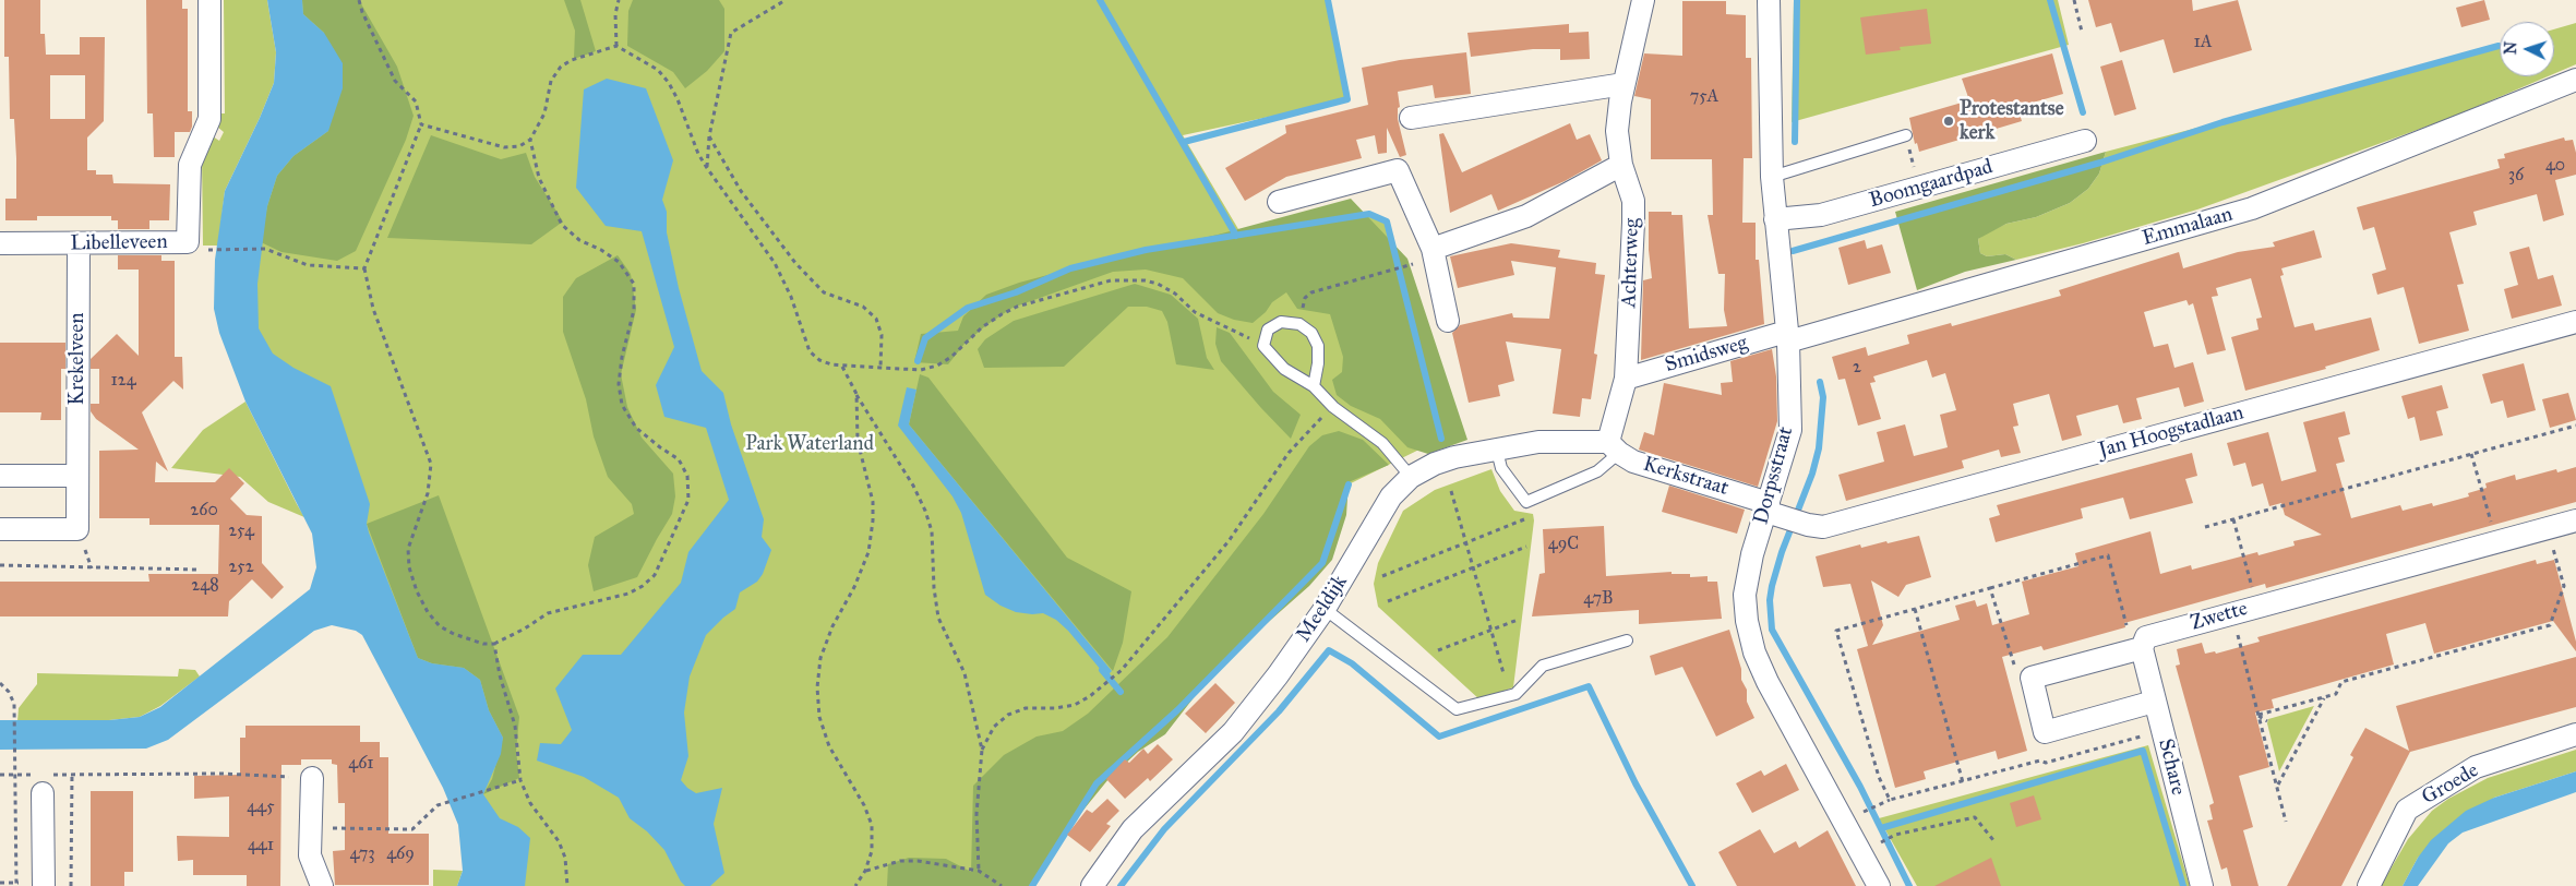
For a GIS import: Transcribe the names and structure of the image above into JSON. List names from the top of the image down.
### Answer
{
  "streets": {
    "street": [
      "Boomgaardpad",
      "Emmalaan",
      "Libelleveen",
      "Achterweg",
      "Smidsweg",
      "Krekelveen",
      "Jan Hoogstadlaan",
      "Dorpsstraat",
      "Kerkstraat",
      "Meeldijk",
      "Zwette",
      "Schare",
      "Groede"
    ]
  },
  "crossings": [
    ["Boomgaardpad", "Dorpsstraat"],
    ["Emmalaan", "Smidsweg"],
    ["Emmalaan", "Dorpsstraat"],
    ["Libelleveen", "Krekelveen"],
    ["Achterweg", "Smidsweg"],
    ["Achterweg", "Kerkstraat"],
    ["Achterweg", "Meeldijk"],
    ["Smidsweg", "Dorpsstraat"],
    ["Jan Hoogstadlaan", "Dorpsstraat"],
    ["Jan Hoogstadlaan", "Kerkstraat"],
    ["Dorpsstraat", "Kerkstraat"],
    ["Kerkstraat", "Meeldijk"],
    ["Zwette", "Schare"]
  ],
  "parks": ["Park Waterland"],
  "places": ["Protestantse kerk"],
  "house_numbers": [
    "1A",
    "75A",
    "40",
    "36",
    "2",
    "124",
    "260",
    "254",
    "49C",
    "252",
    "248",
    "47B",
    "461",
    "445",
    "441",
    "473",
    "469"
  ],
  "north": "left"
}
